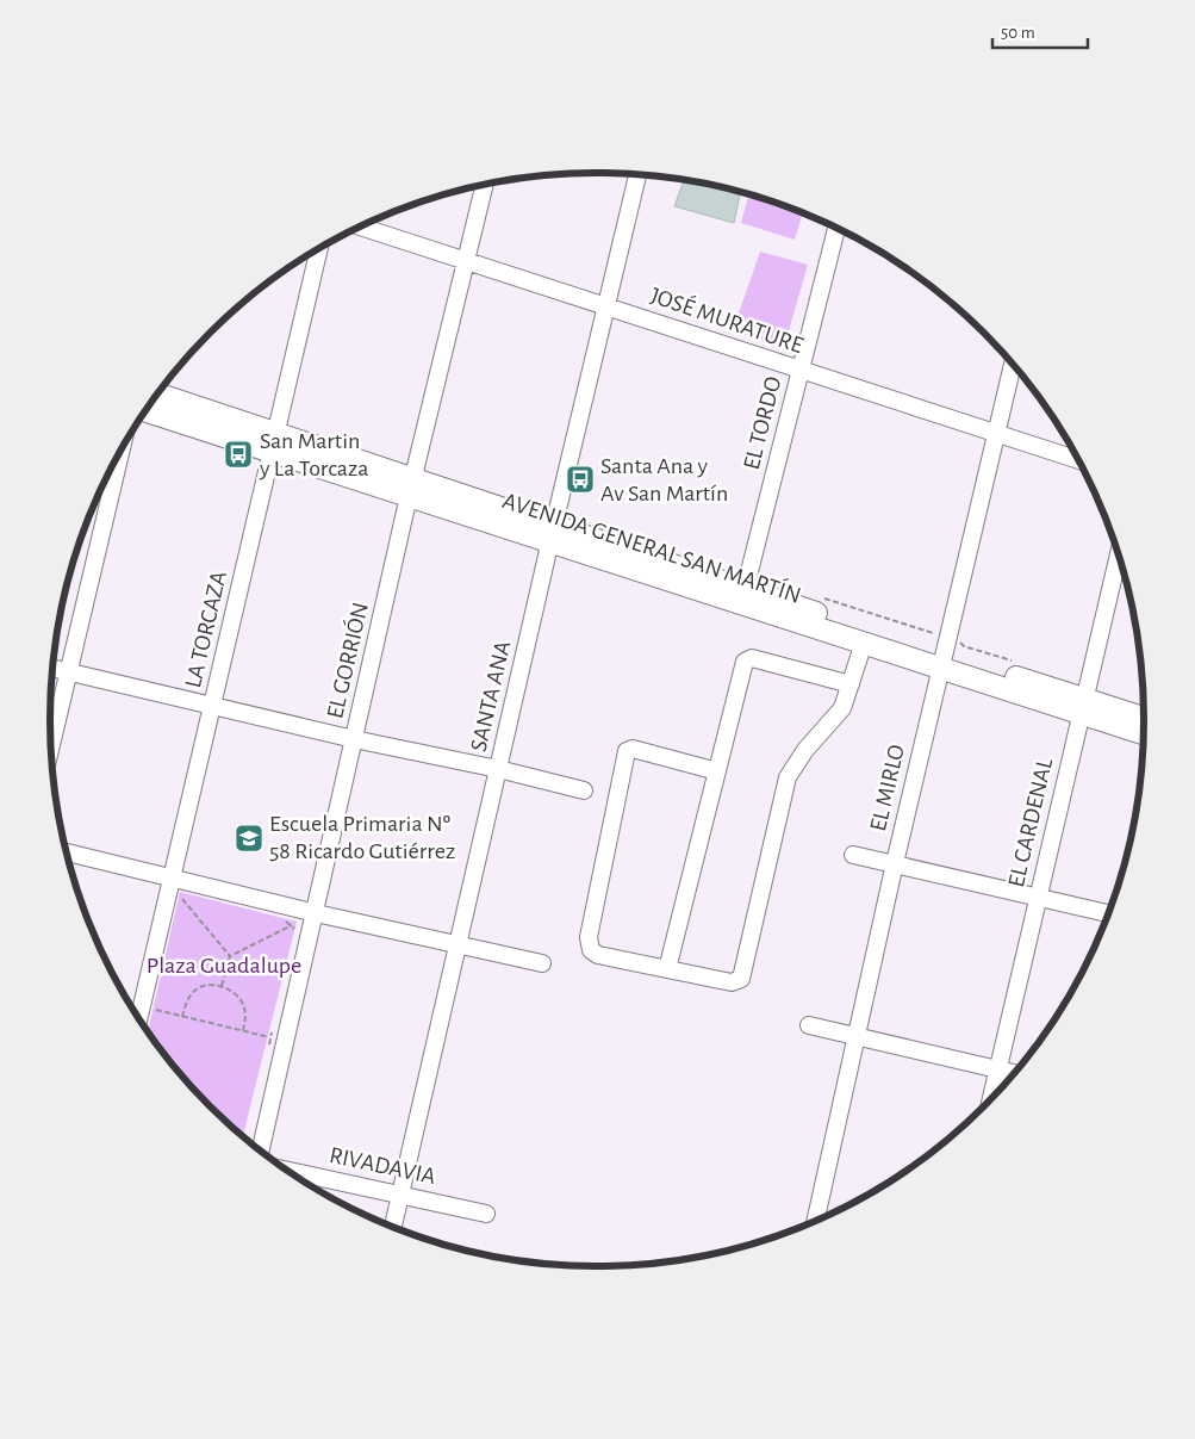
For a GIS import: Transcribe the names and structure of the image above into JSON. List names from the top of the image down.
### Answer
{
  "streets": {
    "main road": ["AVENIDA GENERAL SAN MARTÍN"],
    "street": [
      "JOSÉ MURATURE",
      "EL TORDO",
      "LA TORCAZA",
      "EL GORRIÓN",
      "SANTA ANA",
      "EL MIRLO",
      "EL CARDENAL",
      "RIVADAVIA"
    ]
  },
  "crossings": [
    ["JOSÉ MURATURE", "EL TORDO"],
    ["JOSÉ MURATURE", "EL GORRIÓN"],
    ["JOSÉ MURATURE", "SANTA ANA"],
    ["JOSÉ MURATURE", "EL MIRLO"],
    ["EL TORDO", "AVENIDA GENERAL SAN MARTÍN"],
    ["AVENIDA GENERAL SAN MARTÍN", "LA TORCAZA"],
    ["AVENIDA GENERAL SAN MARTÍN", "EL GORRIÓN"],
    ["AVENIDA GENERAL SAN MARTÍN", "SANTA ANA"],
    ["AVENIDA GENERAL SAN MARTÍN", "EL MIRLO"],
    ["AVENIDA GENERAL SAN MARTÍN", "EL CARDENAL"],
    ["SANTA ANA", "RIVADAVIA"]
  ],
  "parks": ["Plaza Guadalupe"],
  "places": {
    "bus stop": ["San Martin y La Torcaza", "Santa Ana y Av San Martín"],
    "school or university": ["Escuela Primaria Nº 58 Ricardo Gutiérrez"]
  },
  "scale_bar": "50 m"
}
